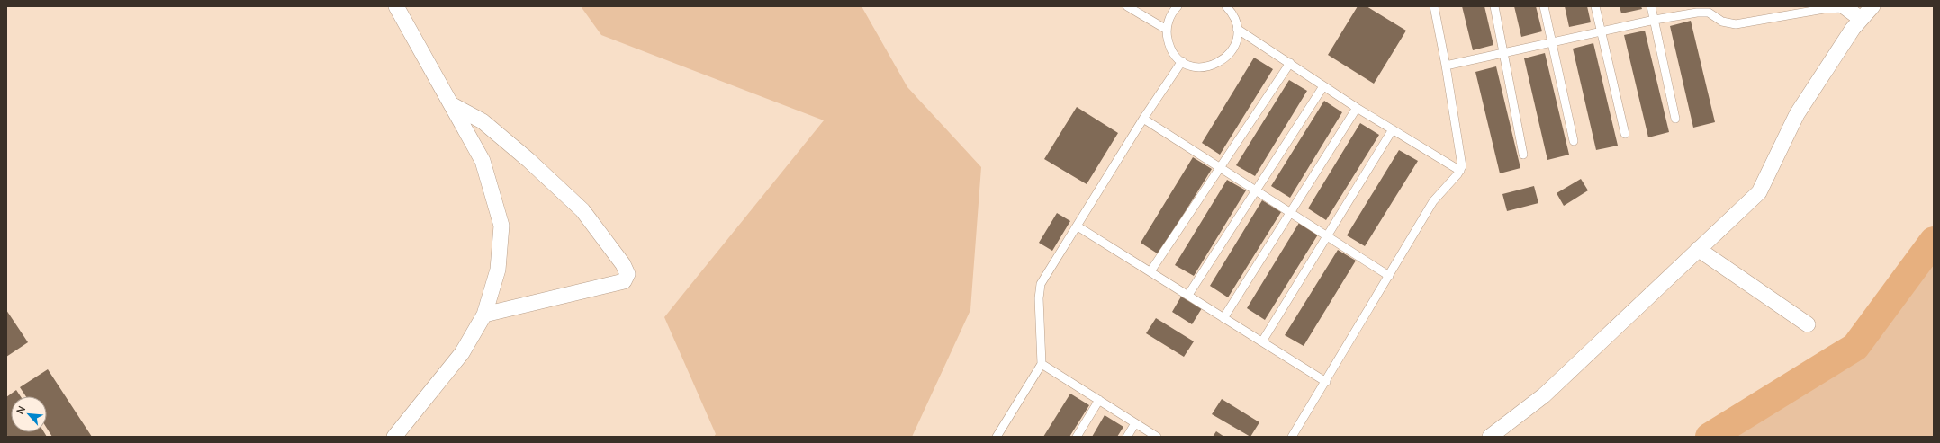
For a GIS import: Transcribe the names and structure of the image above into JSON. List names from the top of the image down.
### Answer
{
  "north": "top left"
}
